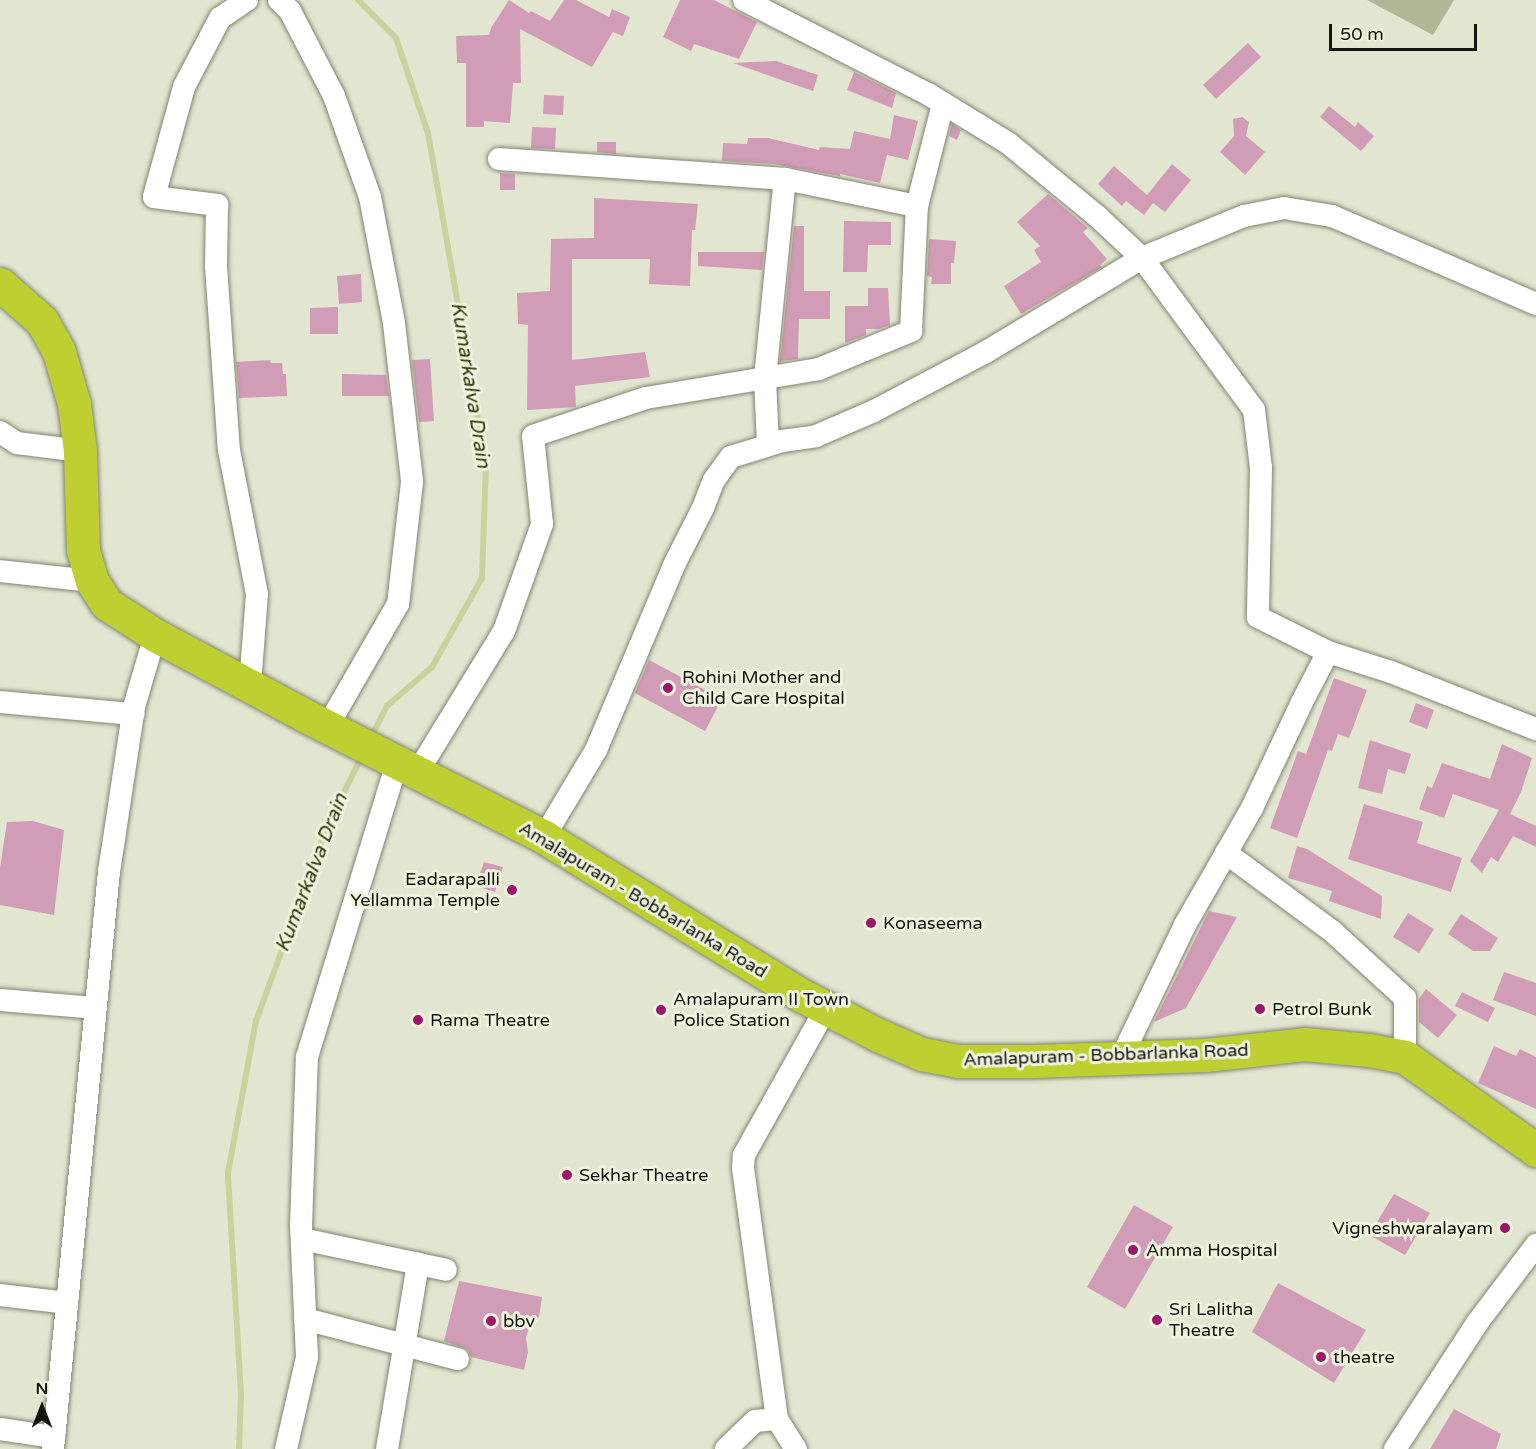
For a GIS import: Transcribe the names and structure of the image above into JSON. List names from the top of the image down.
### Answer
{
  "streets": {
    "highway": ["Amalapuram - Bobbarlanka Road"]
  },
  "water": ["Kumarkalva Drain"],
  "places": [
    "Rohini Mother and Child Care Hospital",
    "Eadarapalli Yellamma Temple",
    "Konaseema",
    "Petrol Bunk",
    "Amalapuram II Town Police Station",
    "Rama Theatre",
    "Sekhar Theatre",
    "Vigneshwaralayam",
    "Amma Hospital",
    "Sri Lalitha Theatre",
    "bbv",
    "theatre"
  ],
  "scale_bar": "50 m",
  "north": "top"
}
